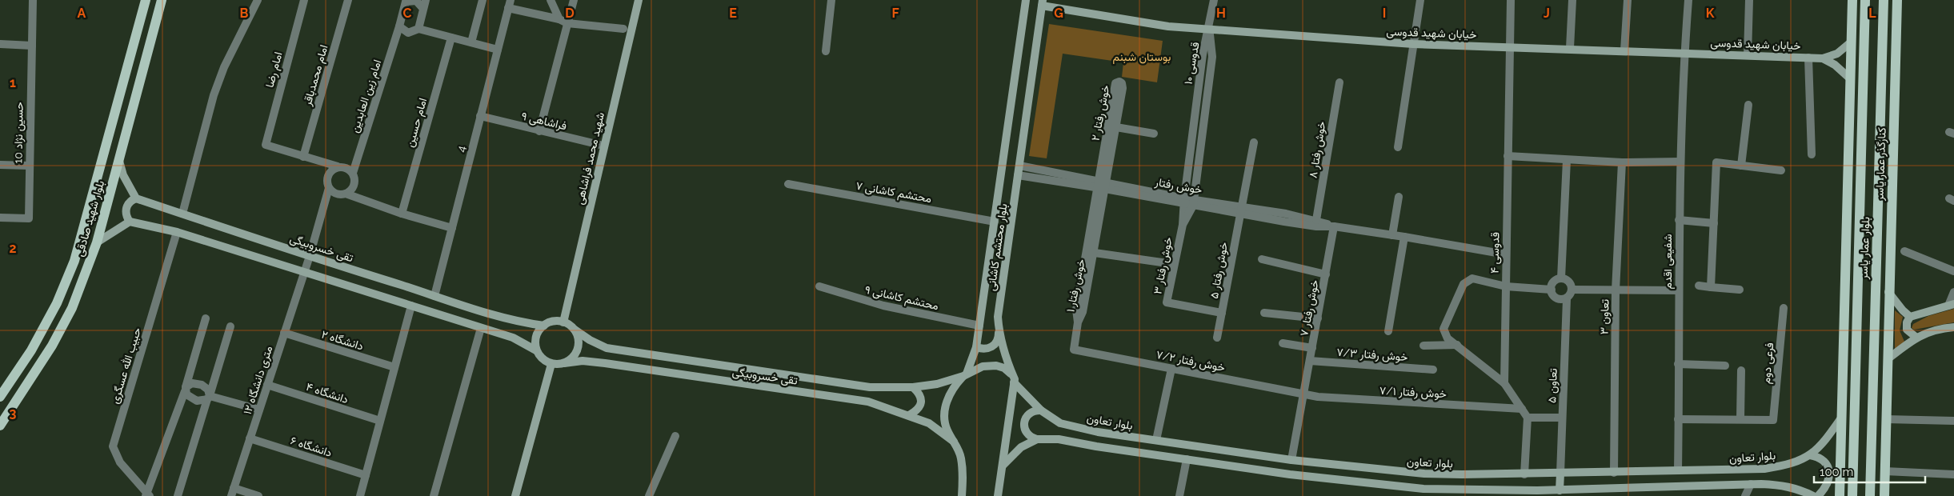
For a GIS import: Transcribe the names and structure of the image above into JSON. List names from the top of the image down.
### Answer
{
  "streets": {
    "main road": [
      "خیابان شهید قدوسی",
      "شهید محمد فراشاهی",
      "کنارگذر عمار یاسر",
      "بلوار شهید صادقی",
      "بلوار محتشم کاشانی",
      "تقی خسروبیگی",
      "بلوار عمار یاسر",
      "بلوار تعاون"
    ],
    "street": [
      "قدوسی ۱۰",
      "امام رضا",
      "امام محمدباقر",
      "امام زین العابدین",
      "خوش رفتار ۲",
      "فراشاهی ۹",
      "امام حسین",
      "حسین نژاد 10",
      "4",
      "خوش رفتار ۸",
      "خوش رفتار",
      "محتشم کاشانی ۷",
      "قدوسی ۴",
      "شفیعی اقدم",
      "خوش رفتار ۳",
      "خوش رفتار ۵",
      "خوش رفتار ۱",
      "محتشم کاشانی ۹",
      "خوش رفتار ۷",
      "تعاون ۳",
      "دانشگاه ۲",
      "خوش رفتار ۷/۳",
      "خوش رفتار ۷/۲",
      "فرعی دوم",
      "حبیب الله عسگری",
      "۱۲ متری دانشگاه",
      "تعاون ۵",
      "خوش رفتار ۷/۱",
      "دانشگاه ۴",
      "دانشگاه ۶"
    ]
  },
  "crossings": [
    ["خیابان شهید قدوسی", "قدوسی ۱۰"],
    ["خیابان شهید قدوسی", "بلوار محتشم کاشانی"],
    ["خیابان شهید قدوسی", "قدوسی ۴"],
    ["خیابان شهید قدوسی", "شفیعی اقدم"],
    ["قدوسی ۱۰", "خوش رفتار"],
    ["قدوسی ۱۰", "خوش رفتار ۳"],
    ["امام رضا", "امام محمدباقر"],
    ["امام زین العابدین", "۱۲ متری دانشگاه"],
    ["خوش رفتار ۲", "خوش رفتار"],
    ["خوش رفتار ۲", "خوش رفتار ۱"],
    ["فراشاهی ۹", "4"],
    ["فراشاهی ۹", "شهید محمد فراشاهی"],
    ["4", "تقی خسروبیگی"],
    ["خوش رفتار ۸", "خوش رفتار"],
    ["شهید محمد فراشاهی", "تقی خسروبیگی"],
    ["خوش رفتار", "بلوار محتشم کاشانی"],
    ["خوش رفتار", "قدوسی ۴"],
    ["خوش رفتار", "خوش رفتار ۵"],
    ["خوش رفتار", "خوش رفتار ۱"],
    ["خوش رفتار", "خوش رفتار ۷"],
    ["محتشم کاشانی ۷", "بلوار محتشم کاشانی"],
    ["بلوار محتشم کاشانی", "تقی خسروبیگی"],
    ["بلوار محتشم کاشانی", "محتشم کاشانی ۹"],
    ["بلوار محتشم کاشانی", "بلوار تعاون"],
    ["تقی خسروبیگی", "۱۲ متری دانشگاه"],
    ["تقی خسروبیگی", "بلوار تعاون"],
    ["شفیعی اقدم", "بلوار تعاون"],
    ["خوش رفتار ۳", "خوش رفتار ۵"],
    ["خوش رفتار ۱", "خوش رفتار ۷/۲"],
    ["خوش رفتار ۷", "خوش رفتار ۷/۳"],
    ["خوش رفتار ۷", "خوش رفتار ۷/۲"],
    ["خوش رفتار ۷", "خوش رفتار ۷/۱"],
    ["خوش رفتار ۷", "بلوار تعاون"],
    ["تعاون ۳", "بلوار تعاون"],
    ["دانشگاه ۲", "۱۲ متری دانشگاه"],
    ["خوش رفتار ۷/۲", "خوش رفتار ۷/۱"],
    ["۱۲ متری دانشگاه", "دانشگاه ۴"],
    ["۱۲ متری دانشگاه", "دانشگاه ۶"],
    ["تعاون ۵", "بلوار تعاون"]
  ],
  "parks": ["بوستان شبنم"],
  "scale_bar": "100 m",
  "grid": {
    "columns": [
      "A",
      "B",
      "C",
      "D",
      "E",
      "F",
      "G",
      "H",
      "I",
      "J",
      "K",
      "L"
    ],
    "rows": ["1", "2", "3"]
  }
}
